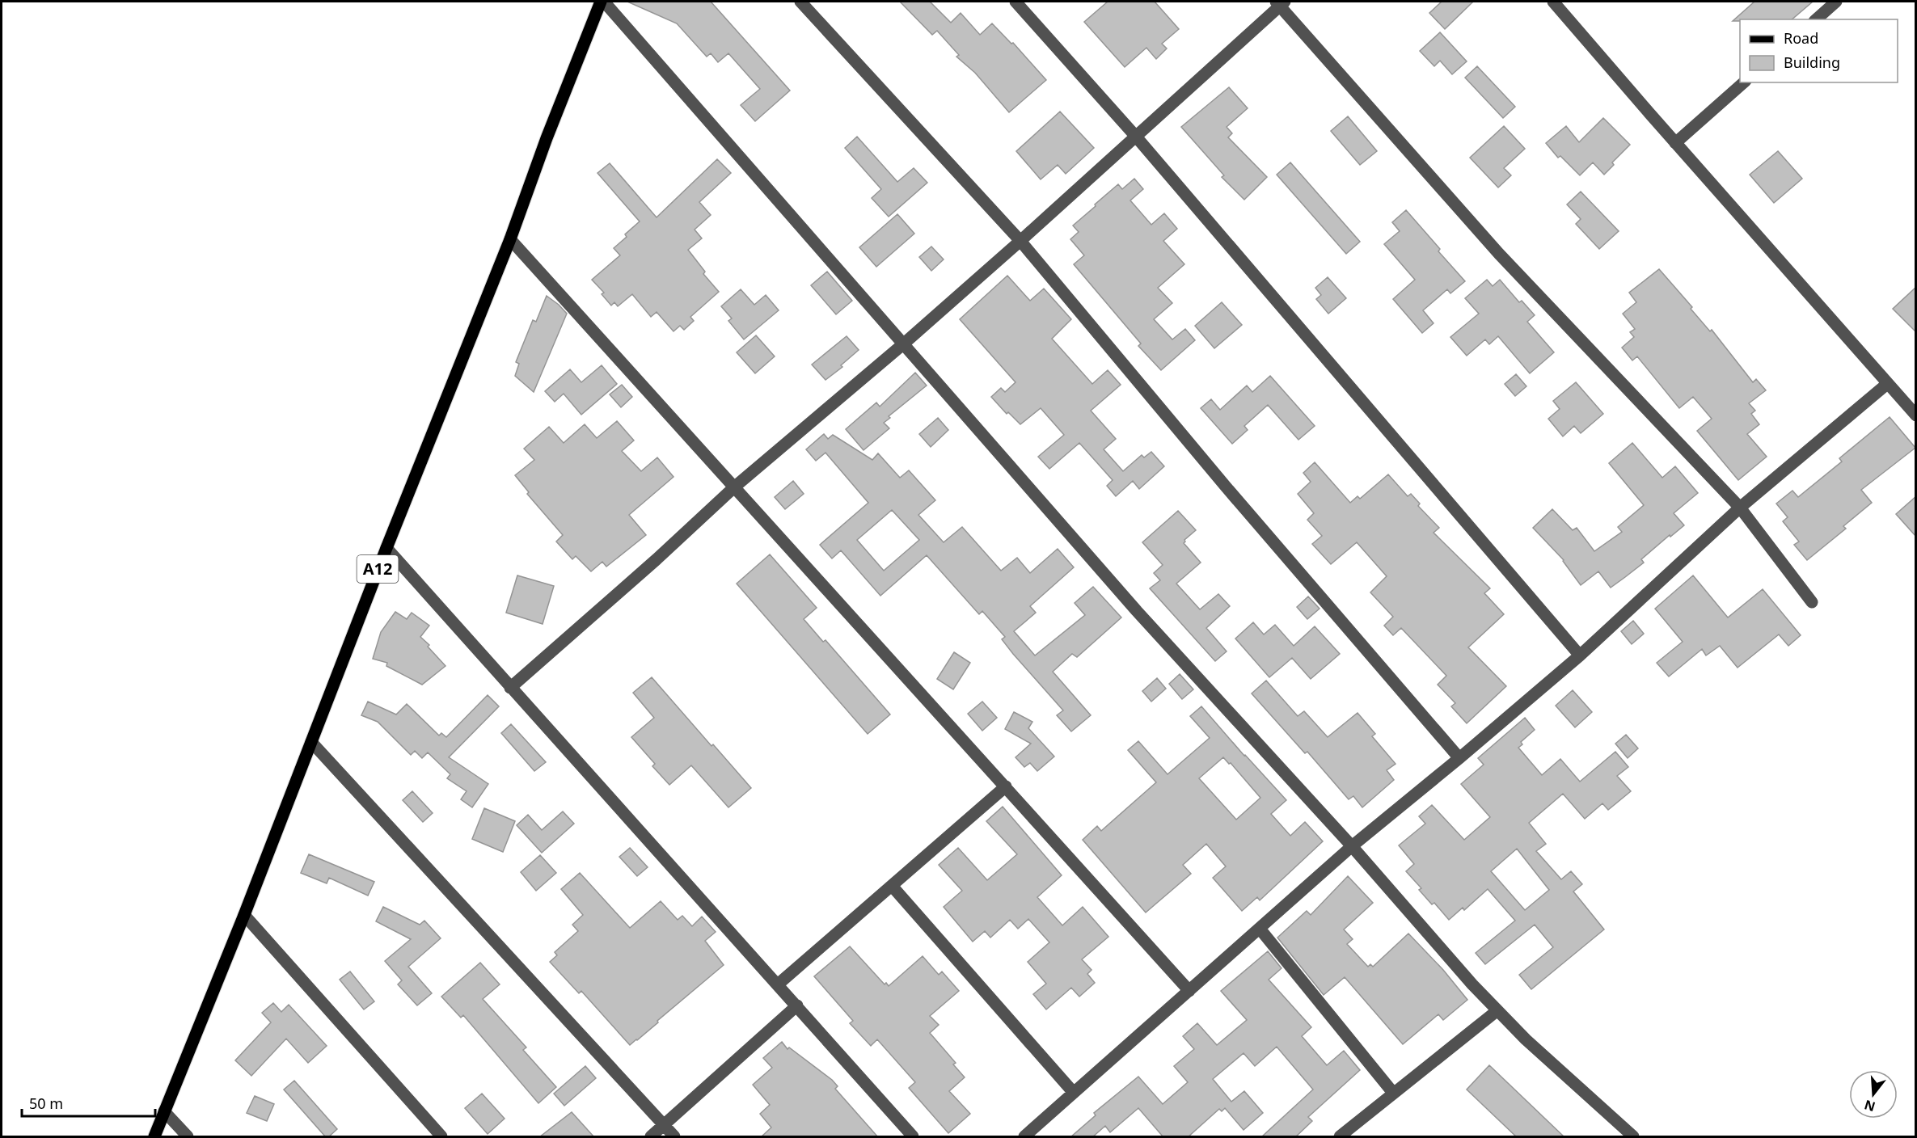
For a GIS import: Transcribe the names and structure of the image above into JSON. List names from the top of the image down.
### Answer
{
  "streets": {
    "main road": ["A12"]
  },
  "legend": ["Road", "Building"],
  "scale_bar": "50 m",
  "north": "bottom"
}
